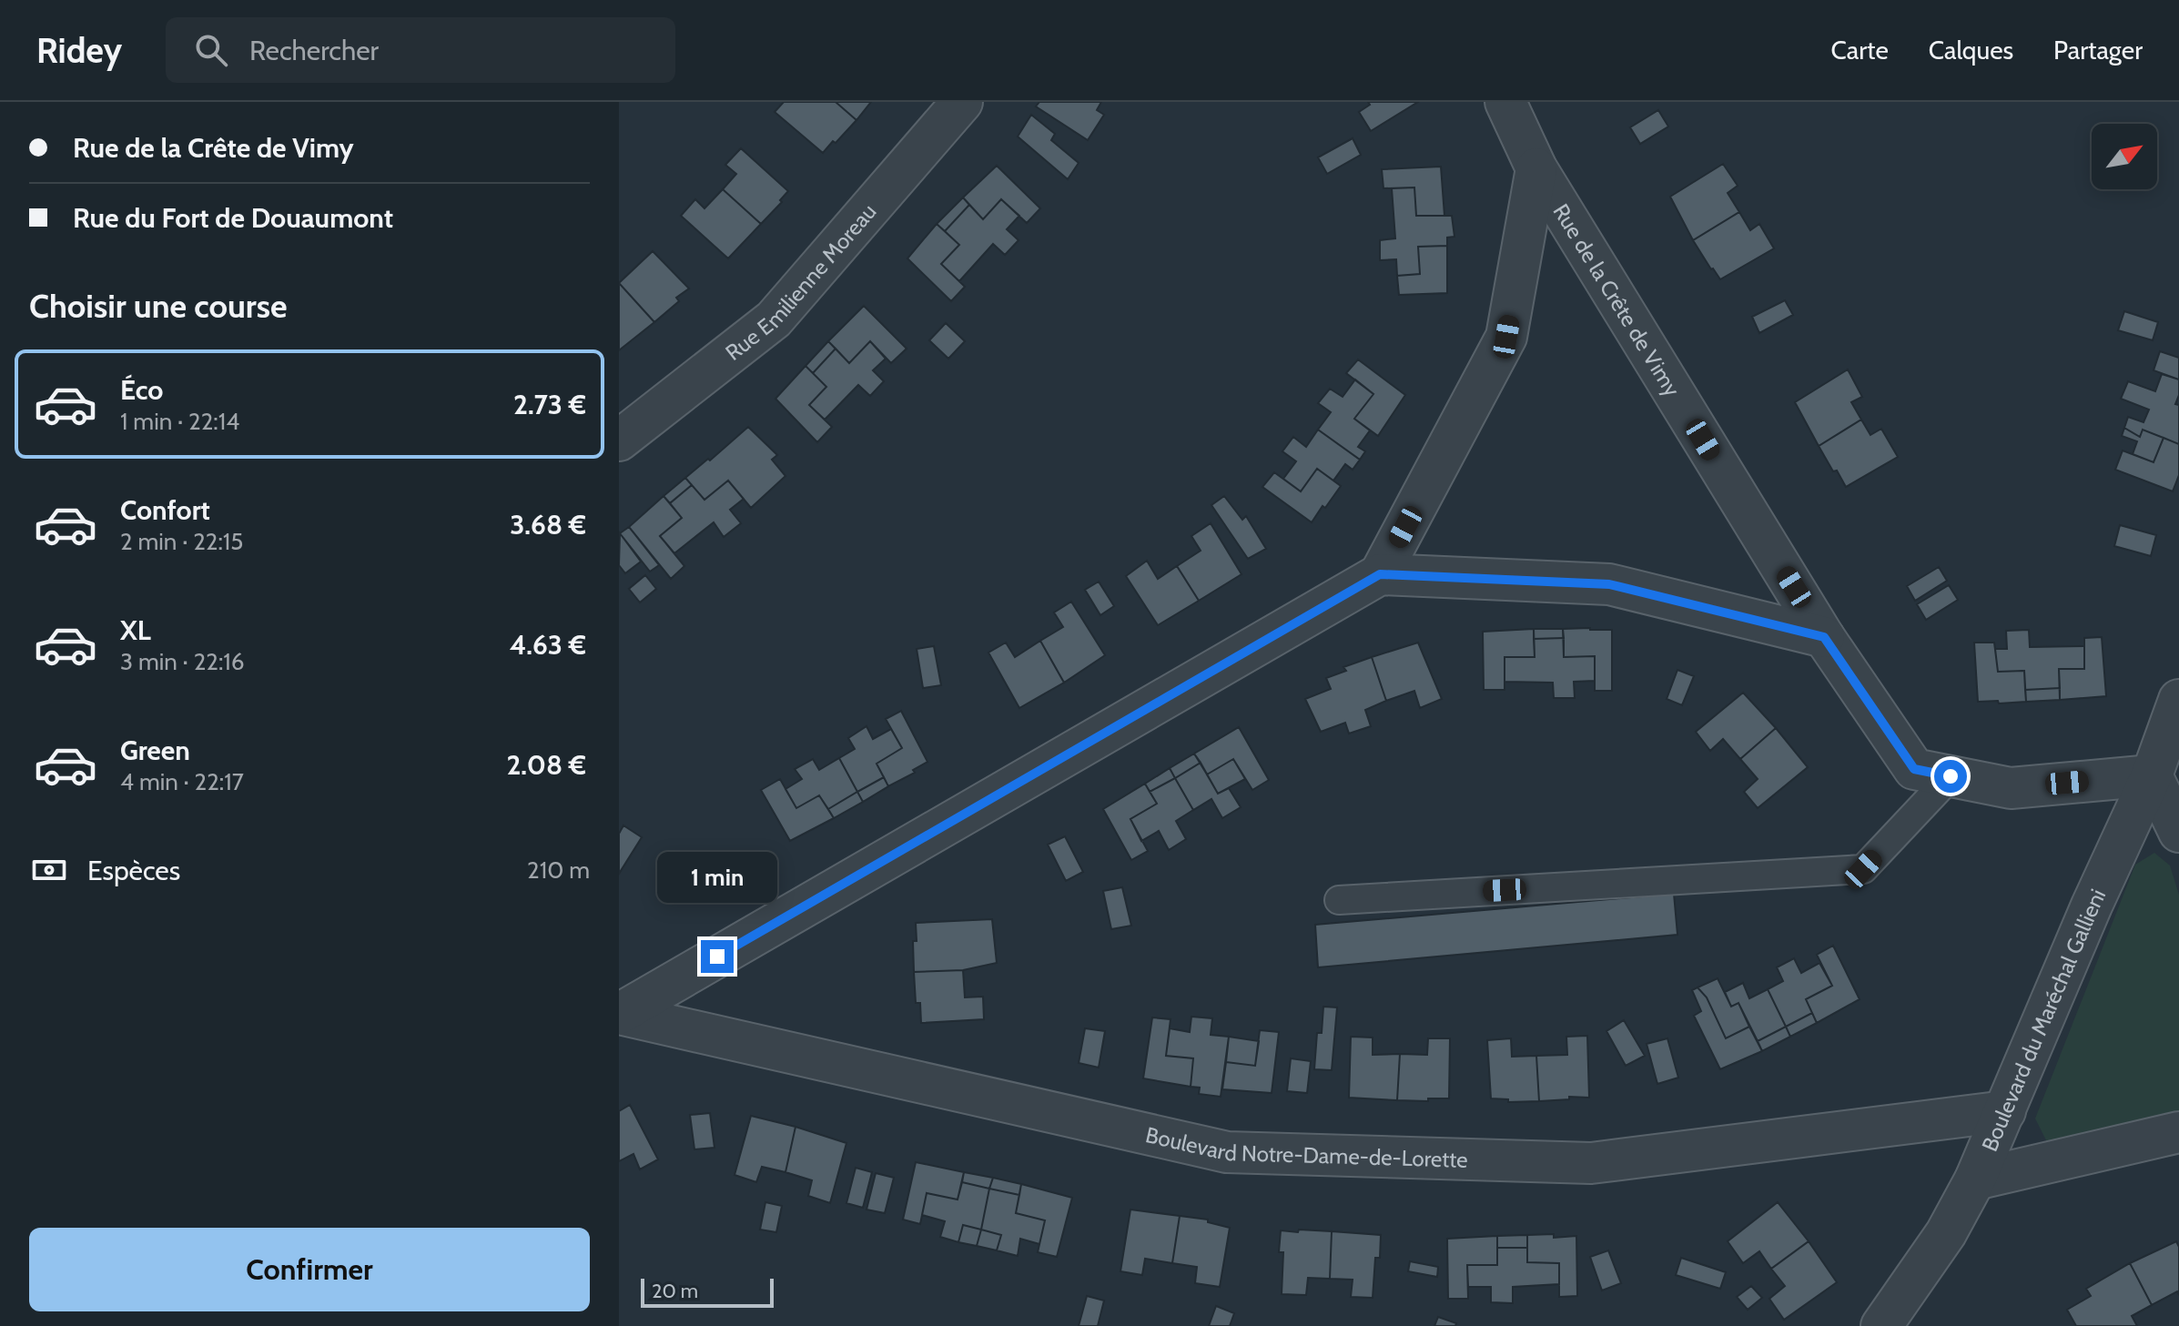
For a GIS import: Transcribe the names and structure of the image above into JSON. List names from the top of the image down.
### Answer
{
  "streets": {
    "street": [
      "Rue Emilienne Moreau",
      "Rue de la Crête de Vimy",
      "Boulevard du Maréchal Gallieni",
      "Boulevard Notre-Dame-de-Lorette"
    ]
  },
  "crossings": [
    ["Rue de la Crête de Vimy", "Boulevard du Maréchal Gallieni"],
    ["Boulevard du Maréchal Gallieni", "Boulevard Notre-Dame-de-Lorette"]
  ],
  "scale_bar": "20 m",
  "north": "top right",
  "page": {
    "header": "Ridey",
    "search": "Rechercher",
    "nav": ["Carte", "Calques", "Partager"],
    "banner": ["Rue de la Crête de Vimy", "Rue du Fort de Douaumont"],
    "heading": "Choisir une course",
    "list": [
      {
        "name": "Éco",
        "note": "1 min · 22:14",
        "value": "2.73 €"
      },
      {
        "name": "Confort",
        "note": "2 min · 22:15",
        "value": "3.68 €"
      },
      {
        "name": "XL",
        "note": "3 min · 22:16",
        "value": "4.63 €"
      },
      {
        "name": "Green",
        "note": "4 min · 22:17",
        "value": "2.08 €"
      }
    ],
    "pay": ["Espèces", "210 m"],
    "bubble": "1 min",
    "buttons": "Confirmer",
    "scale": "20 m"
  }
}
